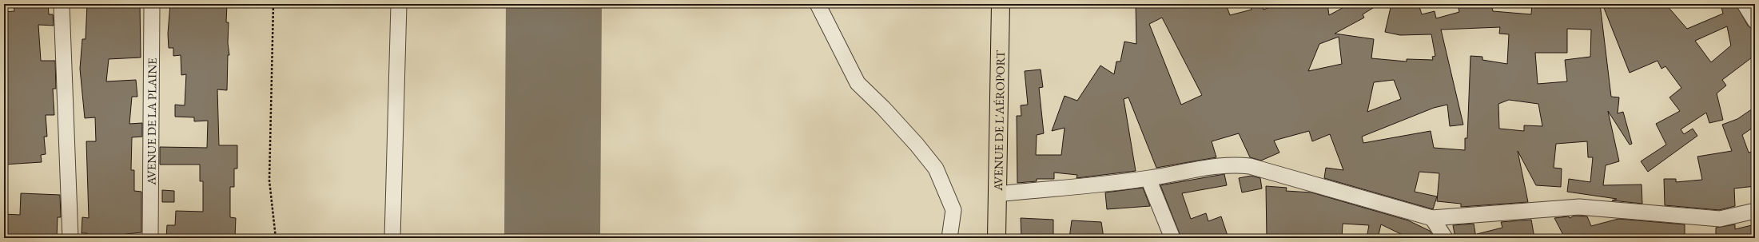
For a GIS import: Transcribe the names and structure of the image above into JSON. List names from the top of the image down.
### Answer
{
  "streets": {
    "highway": ["AVENUE DE L'AÉROPORT"],
    "street": ["AVENUE DE LA PLAINE"]
  }
}
